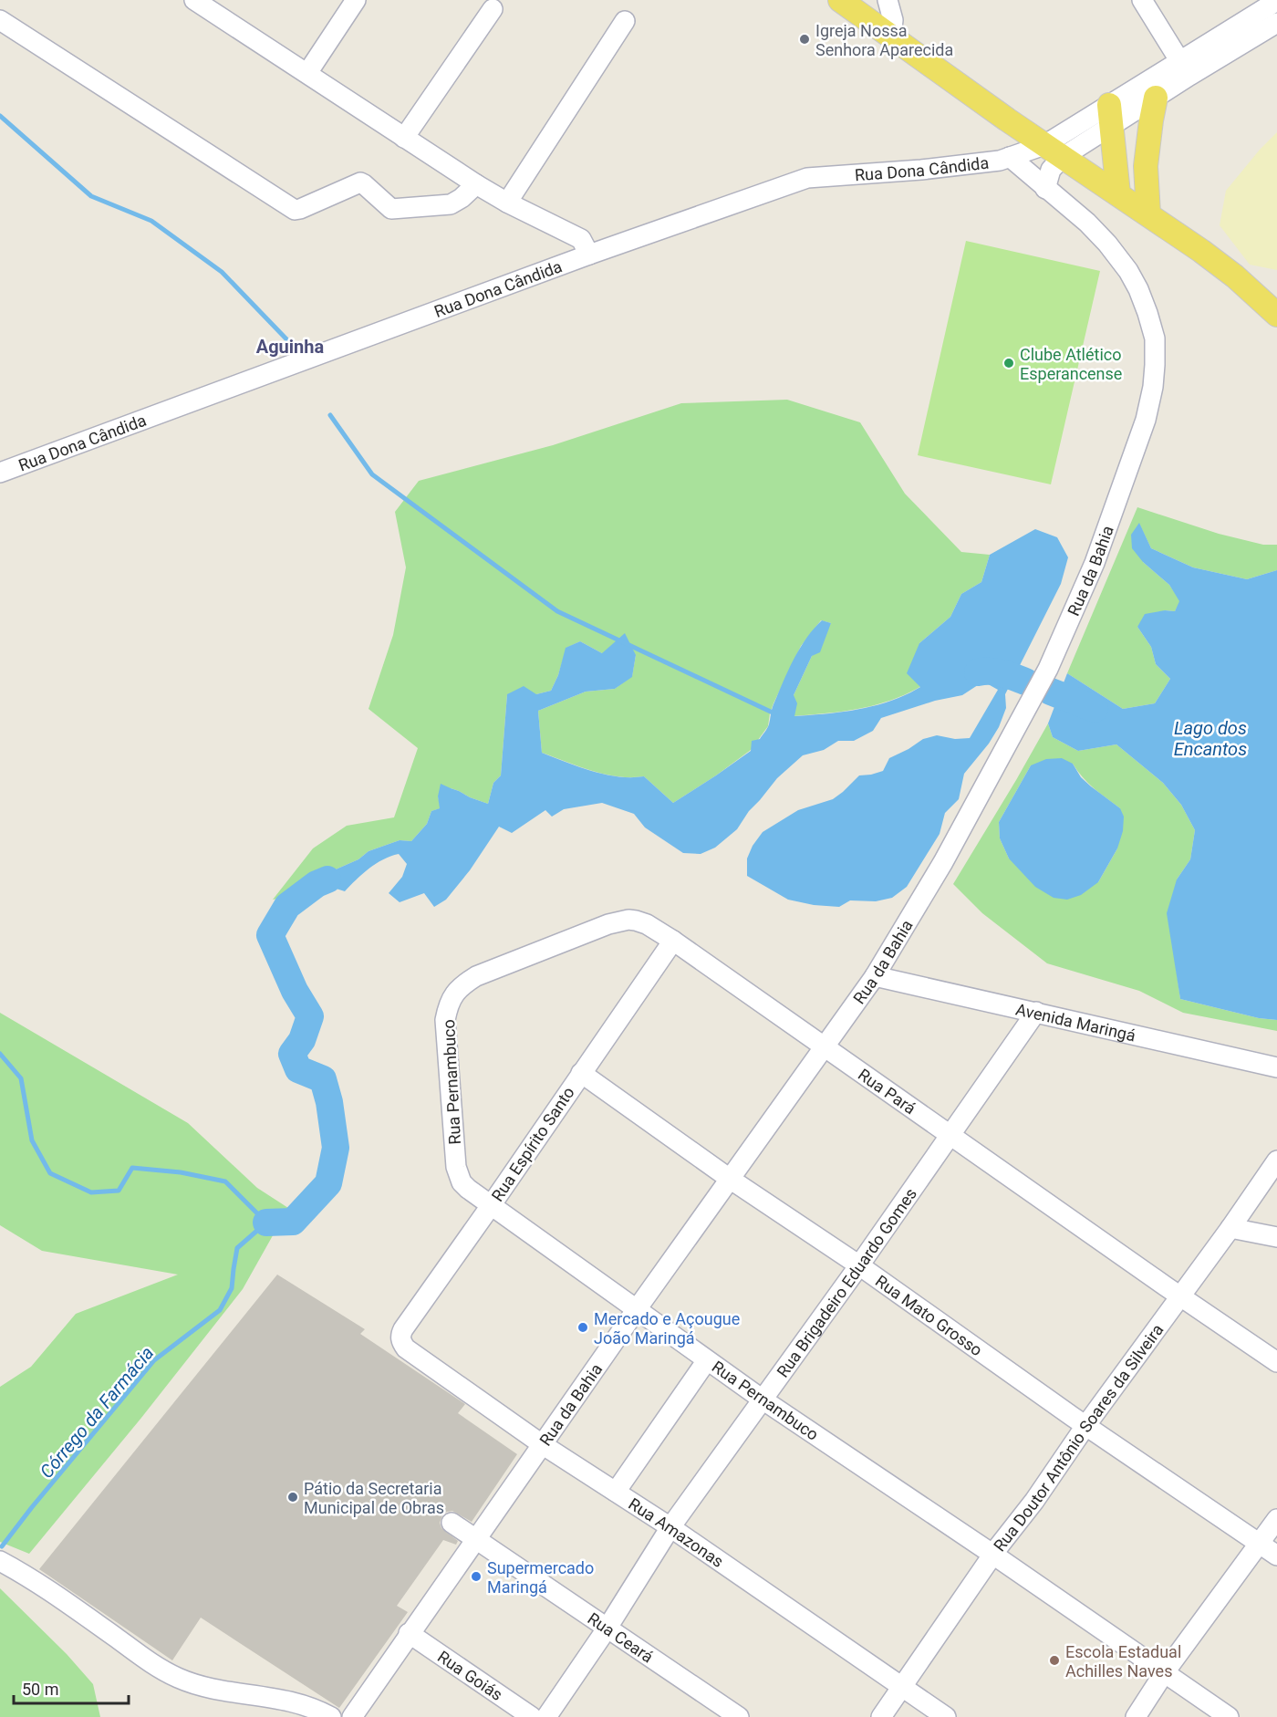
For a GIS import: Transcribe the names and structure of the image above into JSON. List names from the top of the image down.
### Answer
{
  "streets": {
    "street": [
      "Rua Dona Cândida",
      "Rua da Bahia",
      "Avenida Maringá",
      "Rua Pernambuco",
      "Rua Pará",
      "Rua Espírito Santo",
      "Rua Brigadeiro Eduardo Gomes",
      "Rua Mato Grosso",
      "Rua Doutor Antônio Soares da Silveira",
      "Rua Amazonas",
      "Rua Ceará",
      "Rua Goiás"
    ]
  },
  "crossings": [
    ["Rua Dona Cândida", "Rua da Bahia"],
    ["Rua da Bahia", "Avenida Maringá"],
    ["Rua da Bahia", "Rua Pernambuco"],
    ["Rua da Bahia", "Rua Pará"],
    ["Rua da Bahia", "Rua Mato Grosso"],
    ["Rua da Bahia", "Rua Amazonas"],
    ["Rua da Bahia", "Rua Ceará"],
    ["Rua da Bahia", "Rua Goiás"],
    ["Avenida Maringá", "Rua Brigadeiro Eduardo Gomes"],
    ["Rua Pernambuco", "Rua Pará"],
    ["Rua Pernambuco", "Rua Espírito Santo"],
    ["Rua Pernambuco", "Rua Brigadeiro Eduardo Gomes"],
    ["Rua Pernambuco", "Rua Doutor Antônio Soares da Silveira"],
    ["Rua Pará", "Rua Espírito Santo"],
    ["Rua Pará", "Rua Brigadeiro Eduardo Gomes"],
    ["Rua Pará", "Rua Doutor Antônio Soares da Silveira"],
    ["Rua Espírito Santo", "Rua Mato Grosso"],
    ["Rua Espírito Santo", "Rua Amazonas"],
    ["Rua Brigadeiro Eduardo Gomes", "Rua Mato Grosso"],
    ["Rua Brigadeiro Eduardo Gomes", "Rua Amazonas"],
    ["Rua Brigadeiro Eduardo Gomes", "Rua Ceará"],
    ["Rua Mato Grosso", "Rua Doutor Antônio Soares da Silveira"],
    ["Rua Doutor Antônio Soares da Silveira", "Rua Amazonas"]
  ],
  "districts": ["Aguinha"],
  "water": ["Lago dos Encantos", "Córrego da Farmácia"],
  "places": [
    "Igreja Nossa Senhora Aparecida",
    "Clube Atlético Esperancense",
    "Mercado e Açougue João Maringá",
    "Pátio da Secretaria Municipal de Obras",
    "Supermercado Maringá",
    "Escola Estadual Achilles Naves"
  ],
  "scale_bar": "50 m"
}
